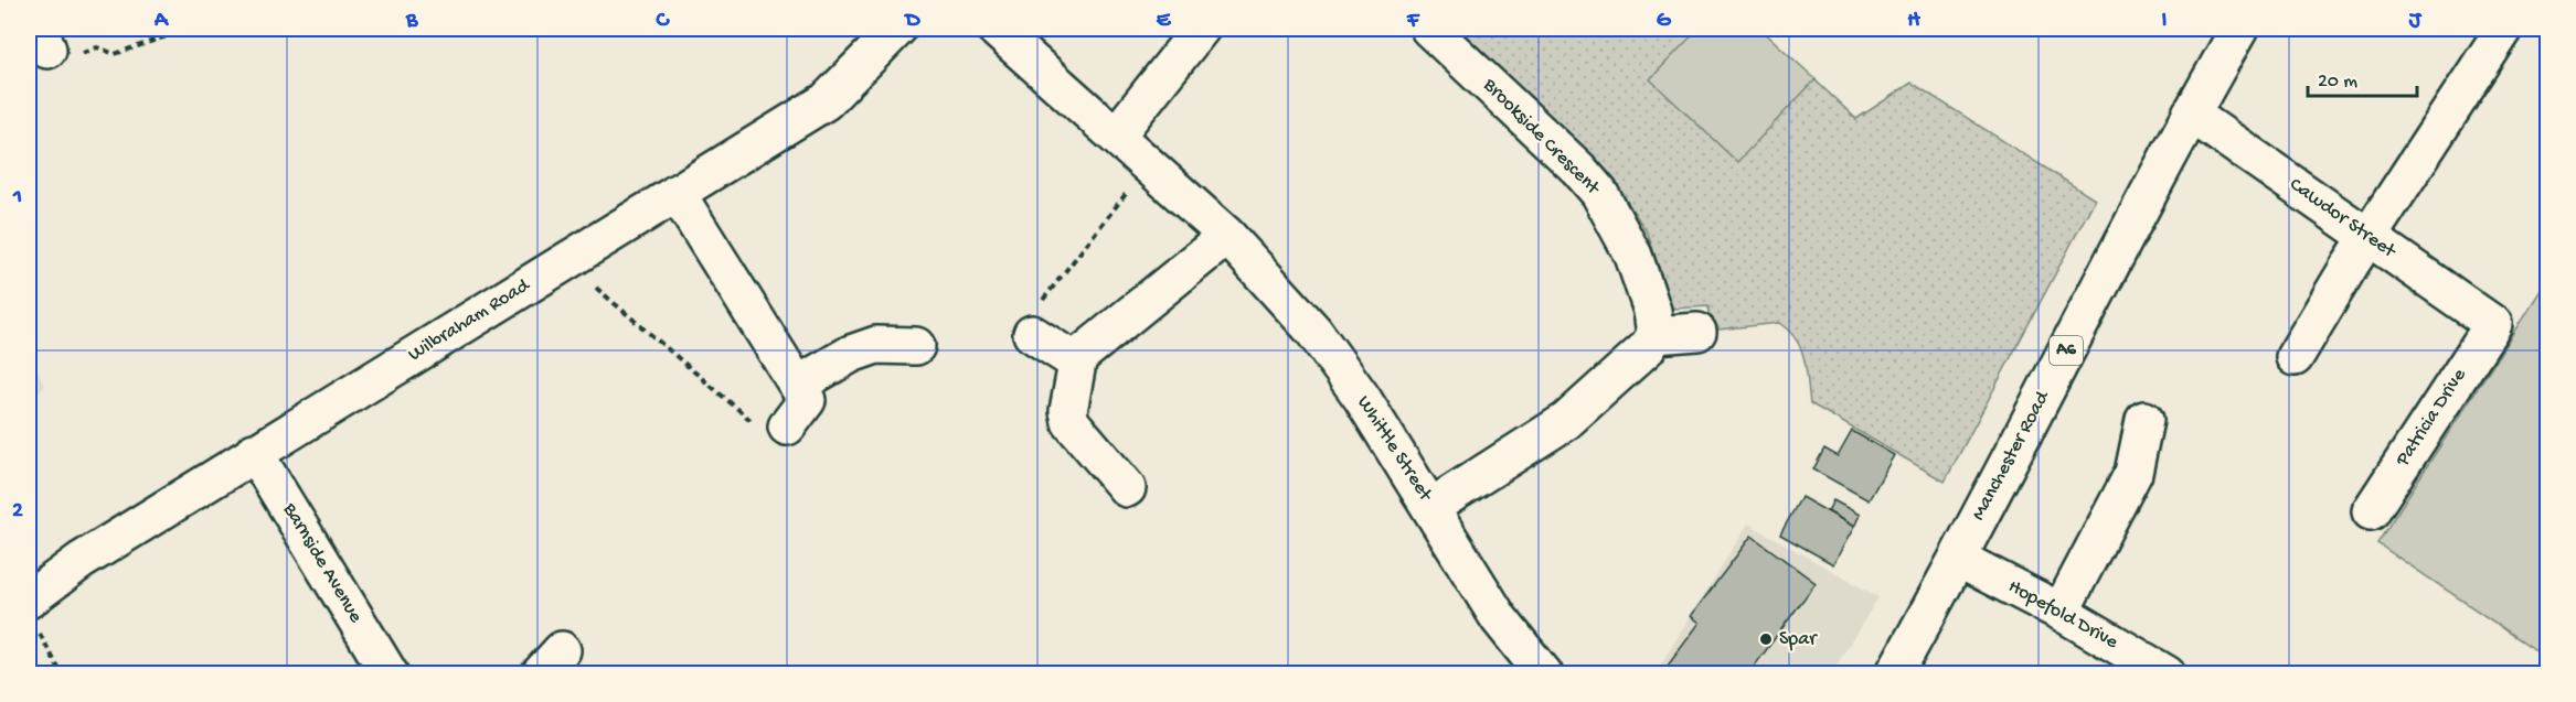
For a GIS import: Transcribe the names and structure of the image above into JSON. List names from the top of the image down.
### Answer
{
  "streets": {
    "street": [
      "Brookside Crescent",
      "Cawdor Street",
      "Wilbraham Road",
      "A6",
      "Patricia Drive",
      "Whittle Street",
      "Manchester Road",
      "Barnside Avenue",
      "Hopefold Drive"
    ]
  },
  "crossings": [
    ["Cawdor Street", "Patricia Drive"],
    ["Cawdor Street", "Manchester Road"],
    ["Wilbraham Road", "Barnside Avenue"],
    ["Manchester Road", "Hopefold Drive"]
  ],
  "places": ["Spar"],
  "scale_bar": "20 m",
  "grid": {
    "columns": [
      "A",
      "B",
      "C",
      "D",
      "E",
      "F",
      "G",
      "H",
      "I",
      "J"
    ],
    "rows": ["1", "2"]
  }
}
